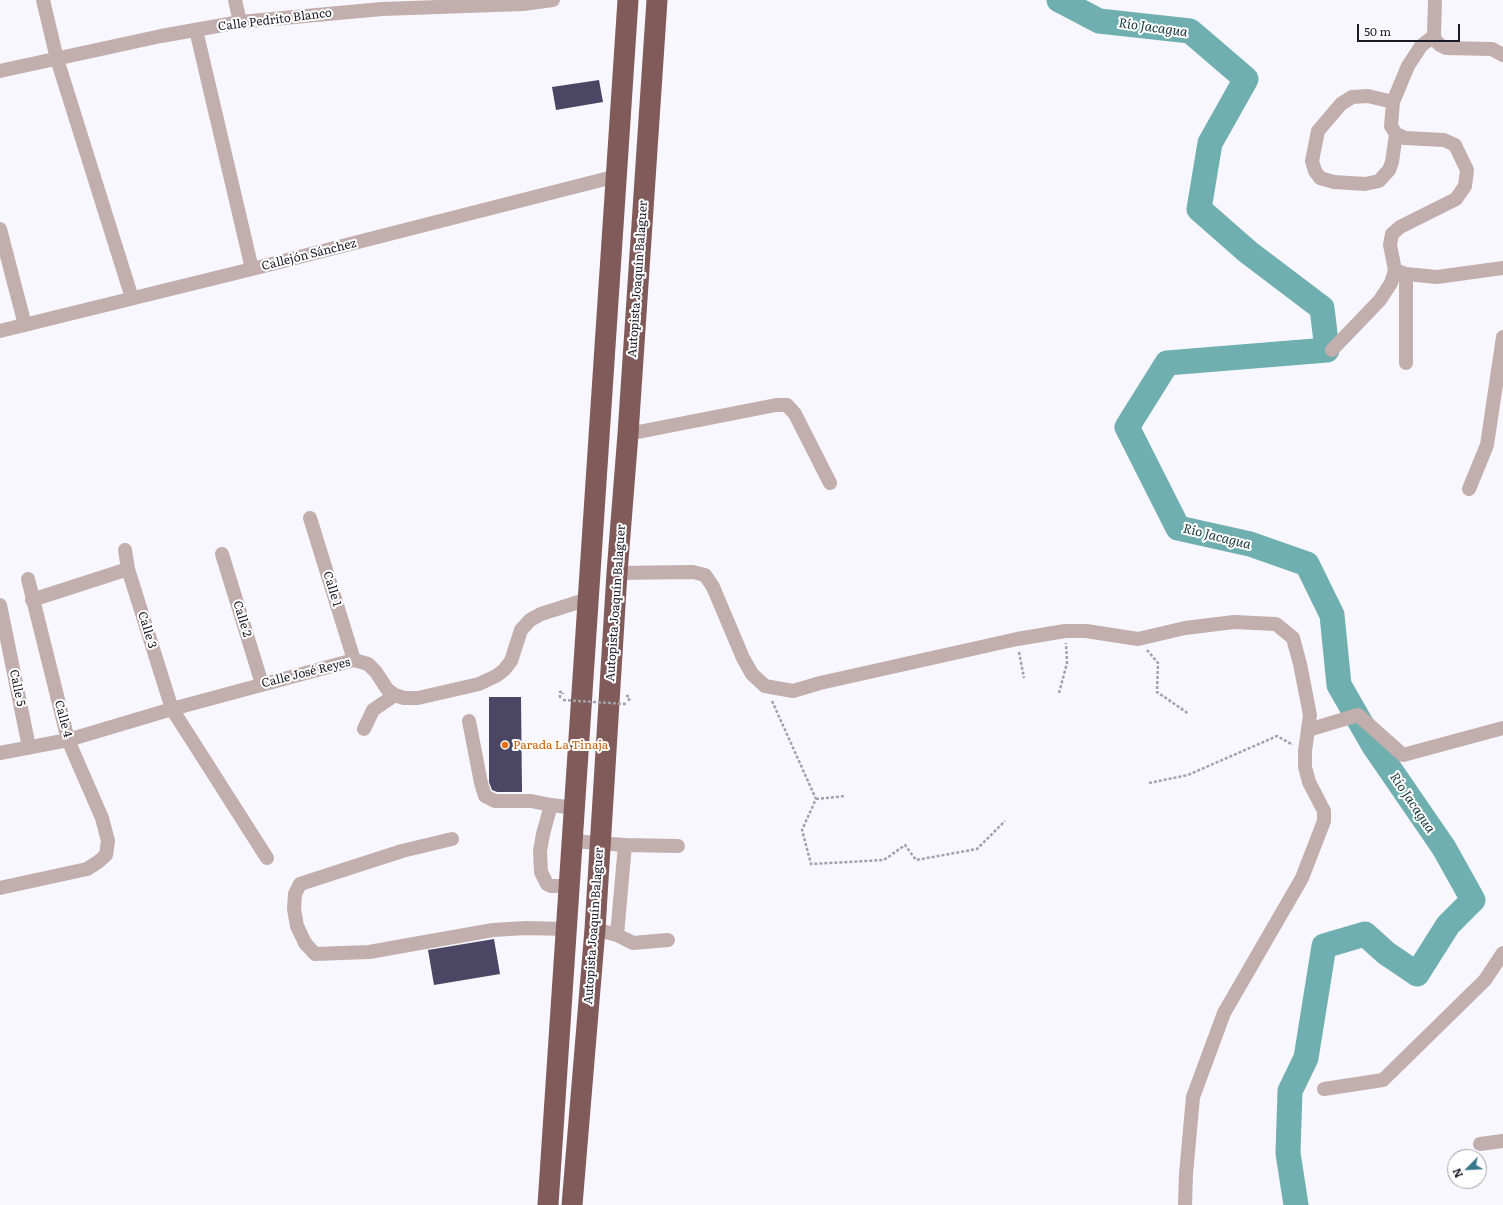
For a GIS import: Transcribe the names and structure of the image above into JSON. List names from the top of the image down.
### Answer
{
  "streets": {
    "highway": ["Autopista Joaquín Balaguer"],
    "street": [
      "Calle Pedrito Blanco",
      "Callejón Sánchez",
      "Calle 1",
      "Calle 2",
      "Calle 3",
      "Calle José Reyes",
      "Calle 5",
      "Calle 4"
    ]
  },
  "crossings": [
    ["Calle 1", "Calle José Reyes"],
    ["Calle 2", "Calle José Reyes"],
    ["Calle 3", "Calle José Reyes"],
    ["Calle José Reyes", "Calle 5"],
    ["Calle José Reyes", "Calle 4"]
  ],
  "water": ["Río Jacagua"],
  "places": ["Parada La Tinaja"],
  "scale_bar": "50 m",
  "north": "bottom left"
}
